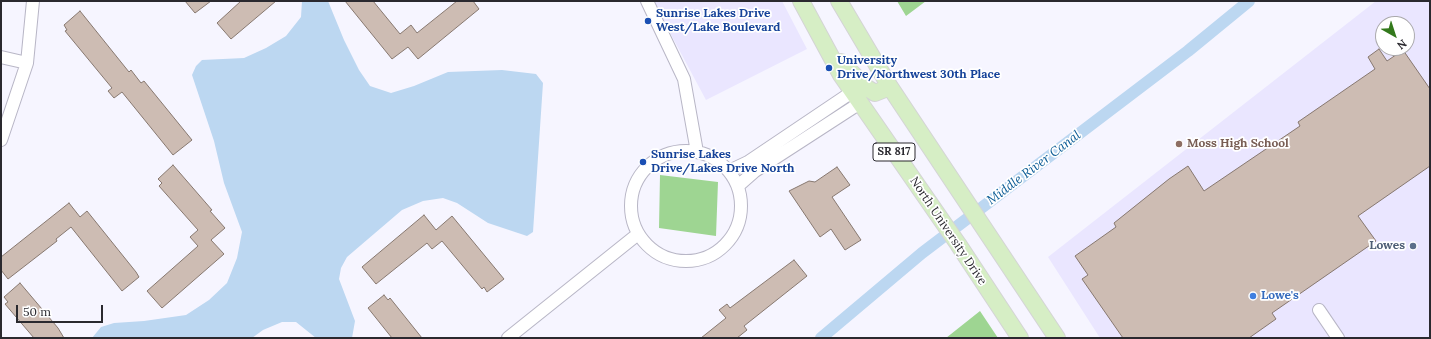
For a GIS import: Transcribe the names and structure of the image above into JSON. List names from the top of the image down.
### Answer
{
  "streets": {
    "main road": ["SR 817", "North University Drive"]
  },
  "water": ["Middle River Canal"],
  "places": [
    "Sunrise Lakes Drive West/Lake Boulevard",
    "University Drive/Northwest 30th Place",
    "Moss High School",
    "Sunrise Lakes Drive/Lakes Drive North",
    "Lowes",
    "Lowe's"
  ],
  "scale_bar": "50 m",
  "north": "bottom right"
}
